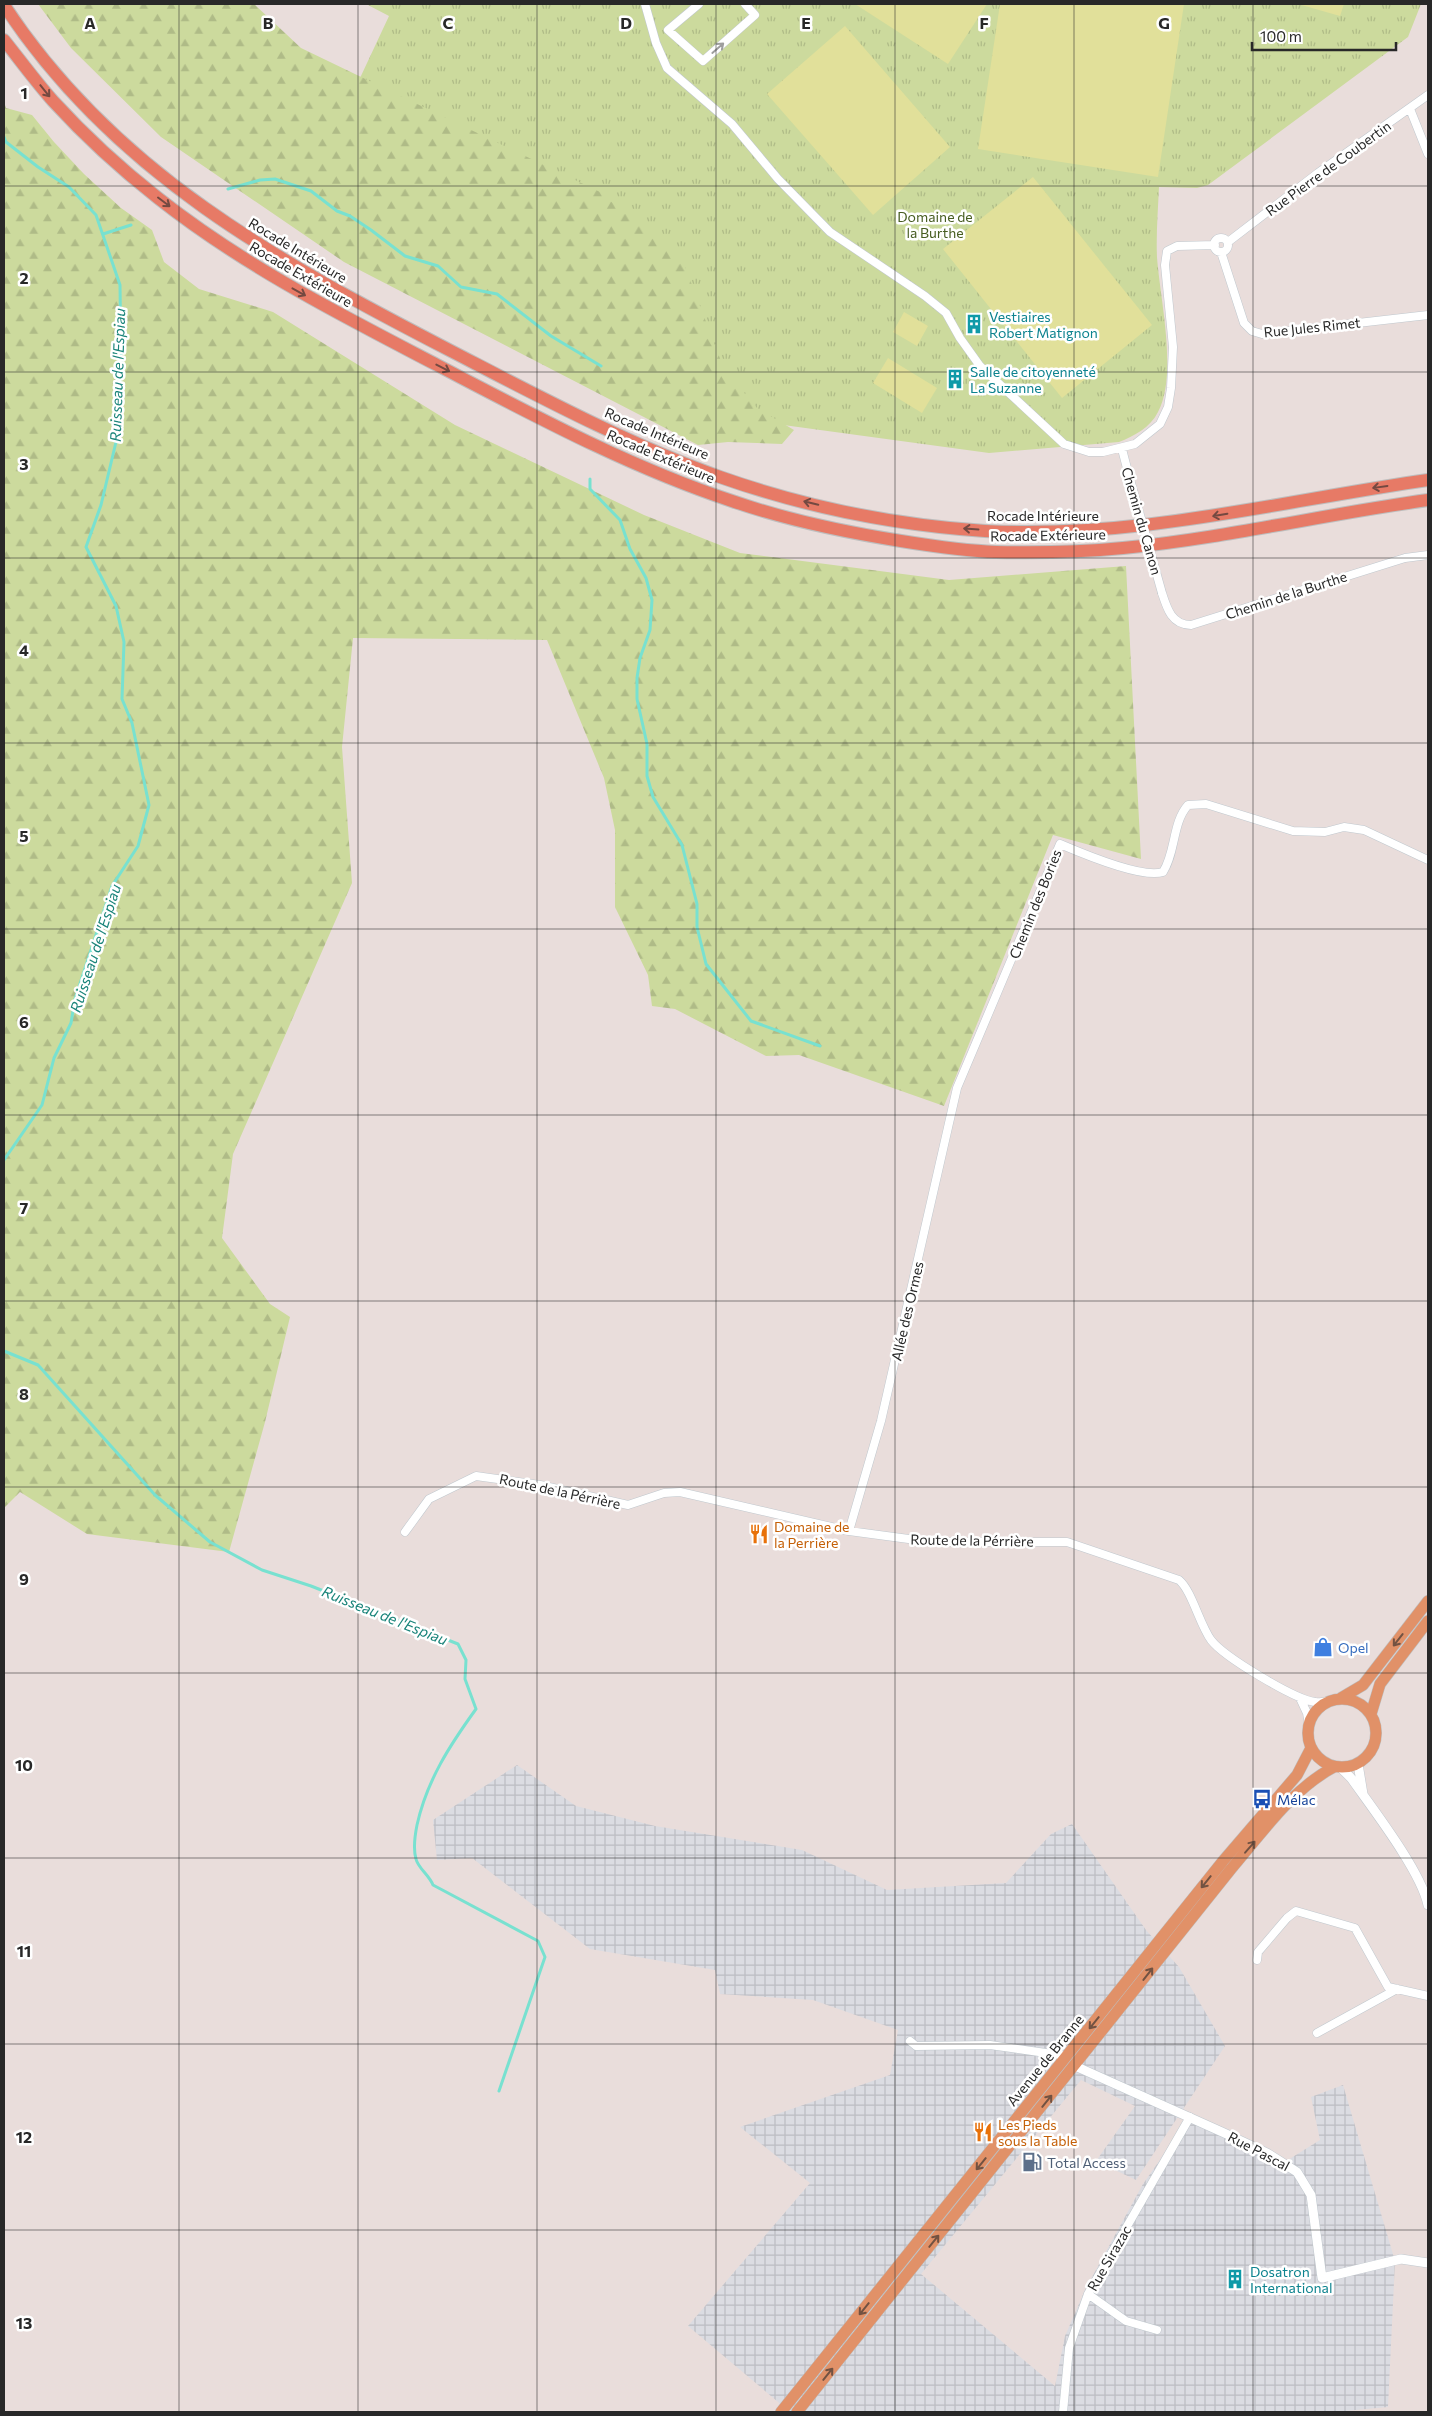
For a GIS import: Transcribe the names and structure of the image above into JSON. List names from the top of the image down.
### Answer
{
  "streets": {
    "highway": ["Rocade Intérieure", "Rocade Extérieure"],
    "main road": ["Avenue de Branne"],
    "street": [
      "Rue Pierre de Coubertin",
      "Rue Jules Rimet",
      "Chemin du Canon",
      "Chemin de la Burthe",
      "Chemin des Bories",
      "Allée des Ormes",
      "Route de la Pérrière",
      "Rue Pascal",
      "Rue Sirazac"
    ]
  },
  "crossings": [
    ["Rue Pierre de Coubertin", "Rue Jules Rimet"],
    ["Chemin du Canon", "Chemin de la Burthe"],
    ["Chemin des Bories", "Allée des Ormes"],
    ["Allée des Ormes", "Route de la Pérrière"],
    ["Avenue de Branne", "Rue Pascal"],
    ["Rue Pascal", "Rue Sirazac"]
  ],
  "one_way": ["Rocade Intérieure", "Rocade Extérieure"],
  "water": ["Ruisseau de l'Espiau"],
  "parks": ["Domaine de la Burthe"],
  "places": {
    "building": ["Vestiaires Robert Matignon", "Salle de citoyenneté La Suzanne", "Dosatron International"],
    "restaurant": ["Domaine de la Perrière", "Les Pieds sous la Table"],
    "shop": ["Opel"],
    "bus stop": ["Mélac"],
    "fuel station": ["Total Access"]
  },
  "scale_bar": "100 m",
  "grid": {
    "columns": [
      "A",
      "B",
      "C",
      "D",
      "E",
      "F",
      "G"
    ],
    "rows": [
      "1",
      "2",
      "3",
      "4",
      "5",
      "6",
      "7",
      "8",
      "9",
      "10",
      "11",
      "12",
      "13"
    ]
  }
}
